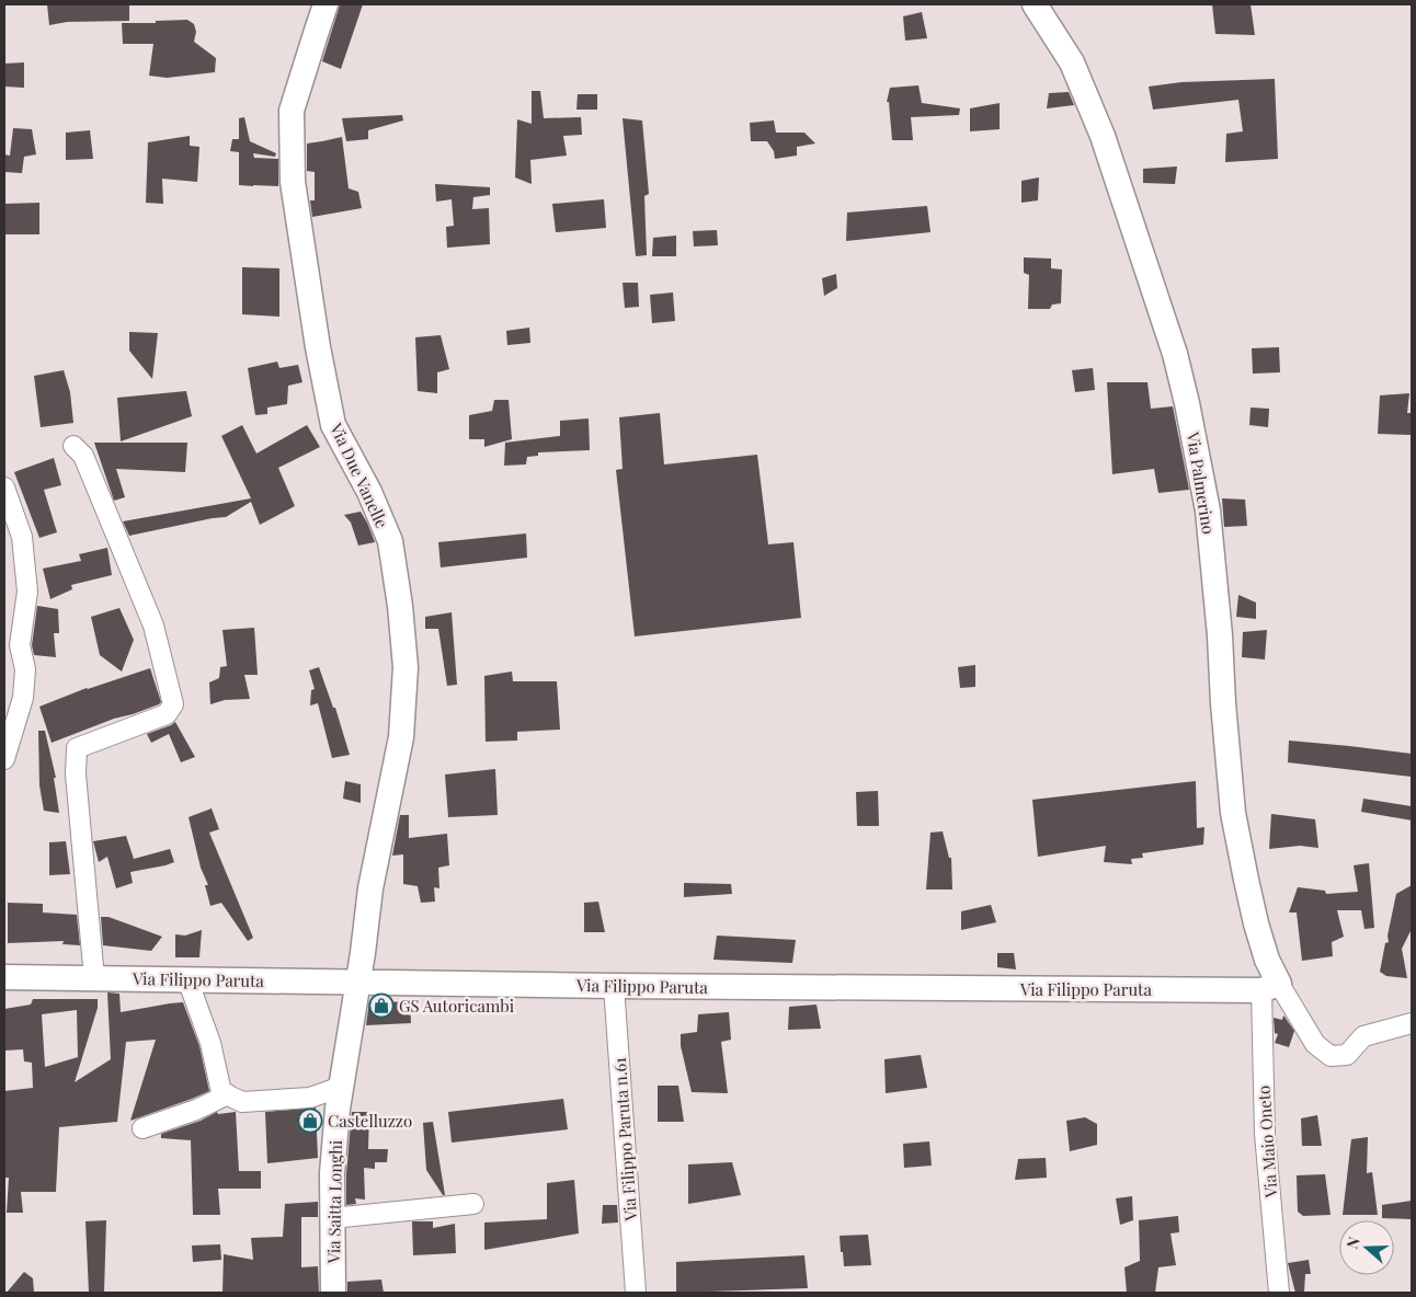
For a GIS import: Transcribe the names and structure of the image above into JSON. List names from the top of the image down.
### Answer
{
  "streets": {
    "street": [
      "Via Due Vanelle",
      "Via Palmerino",
      "Via Filippo Paruta",
      "Via Filippo Paruta n.61",
      "Via Maio Oneto",
      "Via Saitta Longhi"
    ]
  },
  "crossings": [
    ["Via Due Vanelle", "Via Filippo Paruta"],
    ["Via Due Vanelle", "Via Saitta Longhi"],
    ["Via Palmerino", "Via Filippo Paruta"],
    ["Via Palmerino", "Via Maio Oneto"],
    ["Via Filippo Paruta", "Via Filippo Paruta n.61"],
    ["Via Filippo Paruta", "Via Maio Oneto"],
    ["Via Filippo Paruta", "Via Saitta Longhi"]
  ],
  "places": {
    "shop": ["GS Autoricambi", "Castelluzzo"]
  },
  "north": "left"
}
